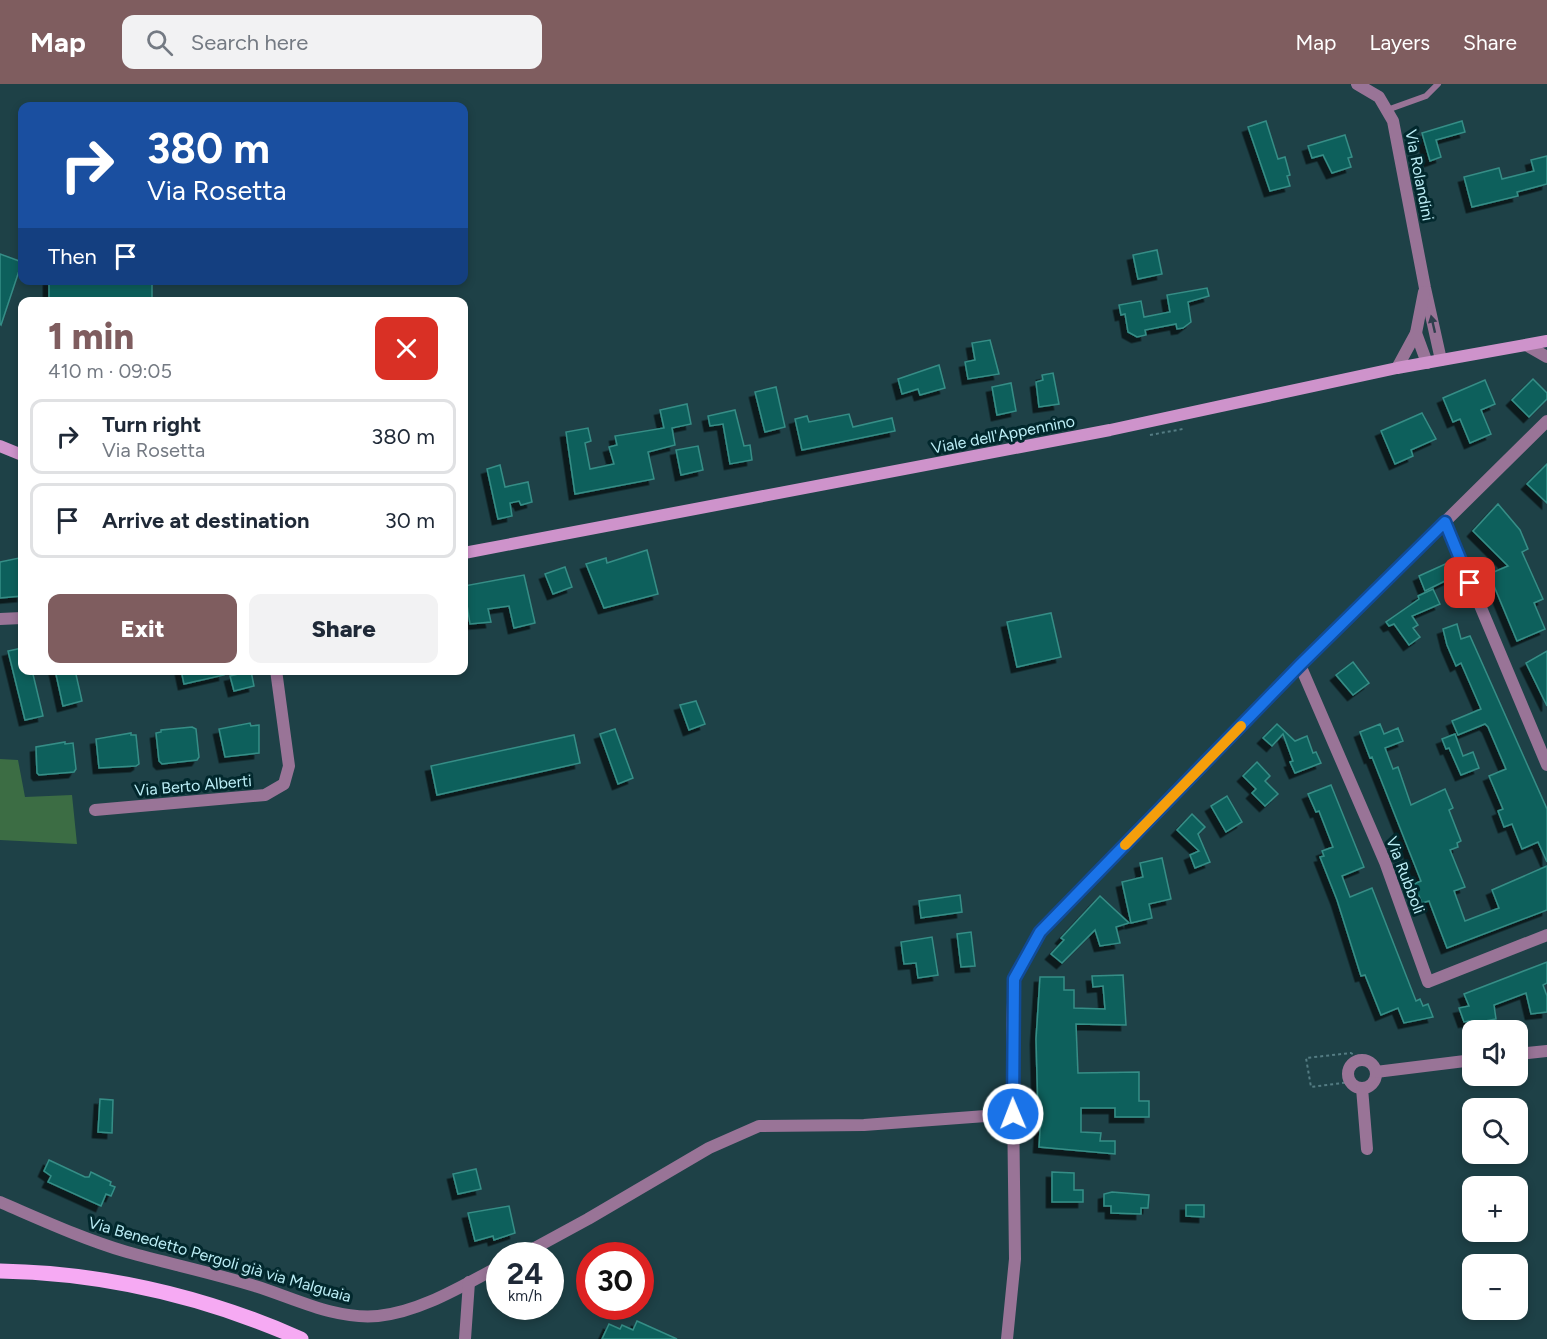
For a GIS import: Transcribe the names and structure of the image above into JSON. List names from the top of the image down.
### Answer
{
  "streets": {
    "main road": ["Viale dell'Appennino"],
    "street": [
      "Via Rolandini",
      "Via Berto Alberti",
      "Via Rubboli",
      "Via Benedetto Pergoli già via Malguaia"
    ]
  },
  "crossings": [
    ["Via Rolandini", "Viale dell'Appennino"]
  ],
  "page": {
    "header": "Map",
    "search": "Search here",
    "nav": ["Map", "Layers", "Share"],
    "turn": ["380 m", "Via Rosetta"],
    "then": "Then",
    "heading": ["1 min", "410 m · 09:05"],
    "list": [
      {
        "name": "Turn right",
        "note": "Via Rosetta",
        "value": "380 m"
      },
      {
        "name": "Arrive at destination",
        "value": "30 m"
      }
    ],
    "buttons": ["Exit", "Share"],
    "map_buttons": ["+", "−"],
    "speed": "24 km/h",
    "limit": "30"
  }
}
